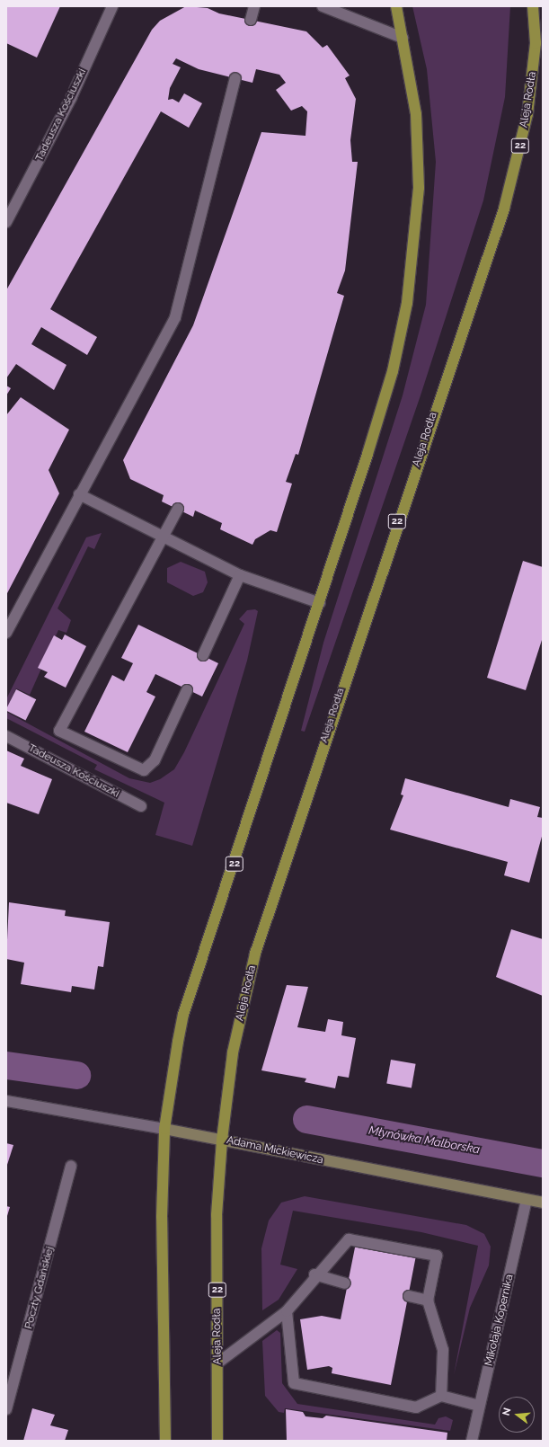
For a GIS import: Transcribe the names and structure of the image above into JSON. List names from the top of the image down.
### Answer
{
  "streets": {
    "main road": ["Aleja Rodła", "22"],
    "street": [
      "Tadeusza Kościuszki",
      "Adama Mickiewicza",
      "Poczty Gdańskiej",
      "Mikołaja Kopernika"
    ]
  },
  "crossings": [
    ["Aleja Rodła", "Adama Mickiewicza"],
    ["22", "Adama Mickiewicza"],
    ["Adama Mickiewicza", "Mikołaja Kopernika"]
  ],
  "water": ["Młynówka Malborska"],
  "north": "left"
}
